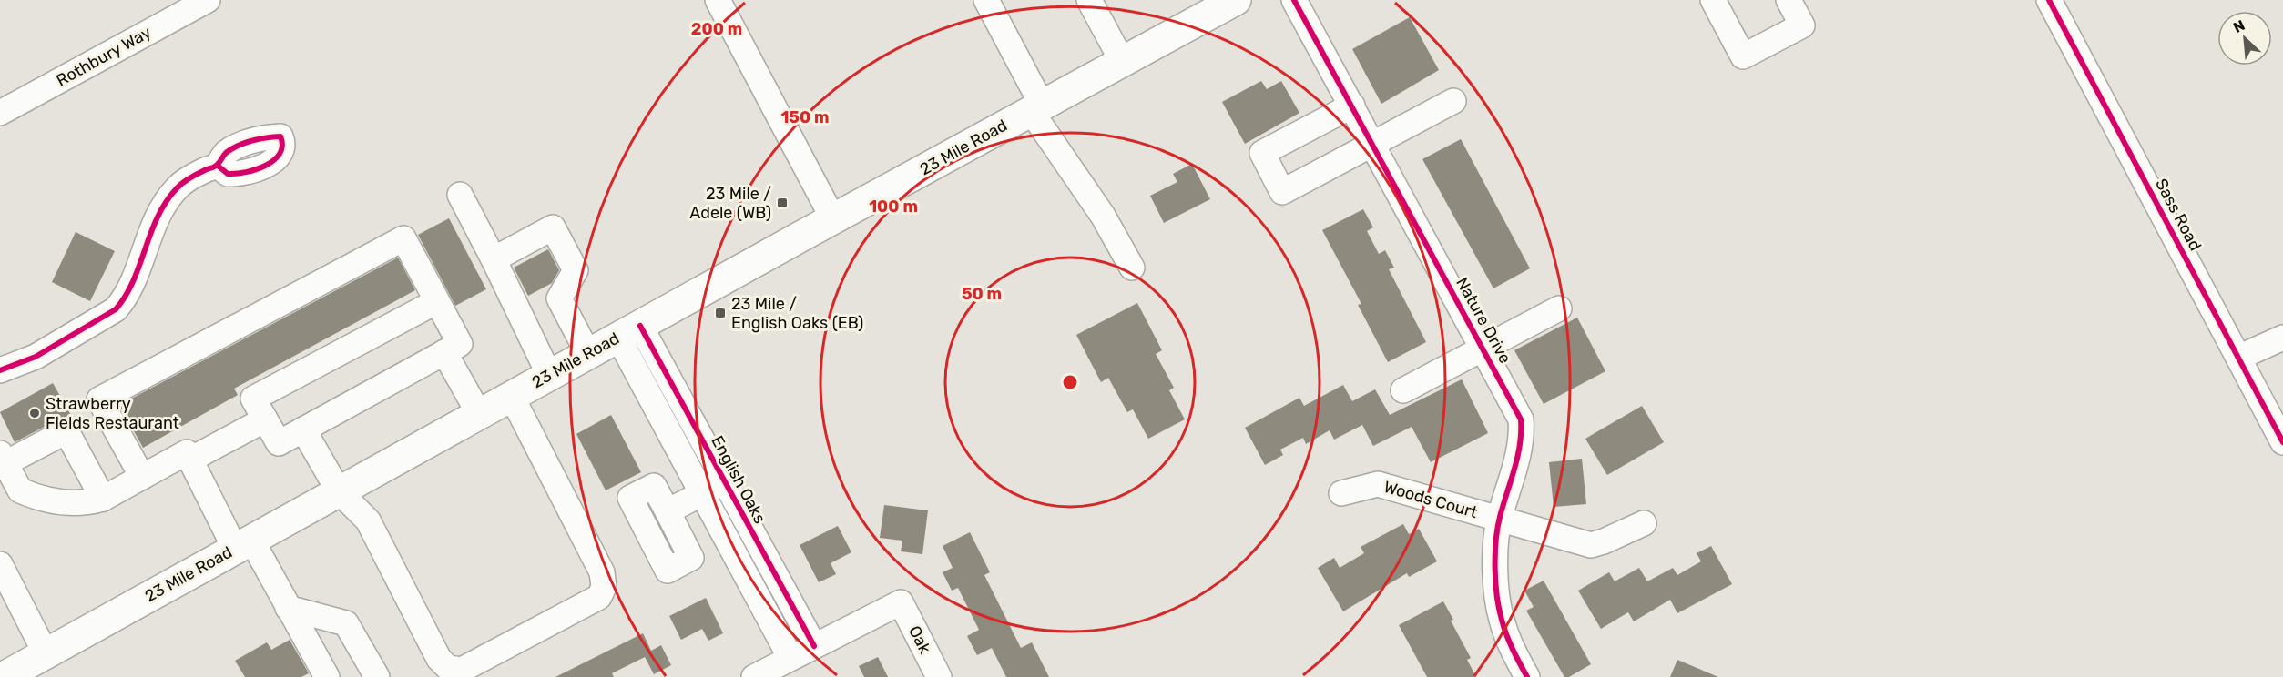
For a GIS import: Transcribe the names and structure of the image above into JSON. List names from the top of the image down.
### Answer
{
  "streets": {
    "main road": ["23 Mile Road"],
    "street": [
      "Rothbury Way",
      "Sass Road",
      "Nature Drive",
      "English Oaks",
      "Woods Court",
      "Oak"
    ]
  },
  "crossings": [
    ["23 Mile Road", "English Oaks"],
    ["Nature Drive", "Woods Court"],
    ["English Oaks", "Oak"]
  ],
  "places": {
    "transit": ["23 Mile / Adele (WB)", "23 Mile / English Oaks (EB)"],
    "other": ["Strawberry Fields Restaurant"]
  },
  "north": "top left",
  "rings": [
    "200 m",
    "150 m",
    "100 m",
    "50 m"
  ]
}
